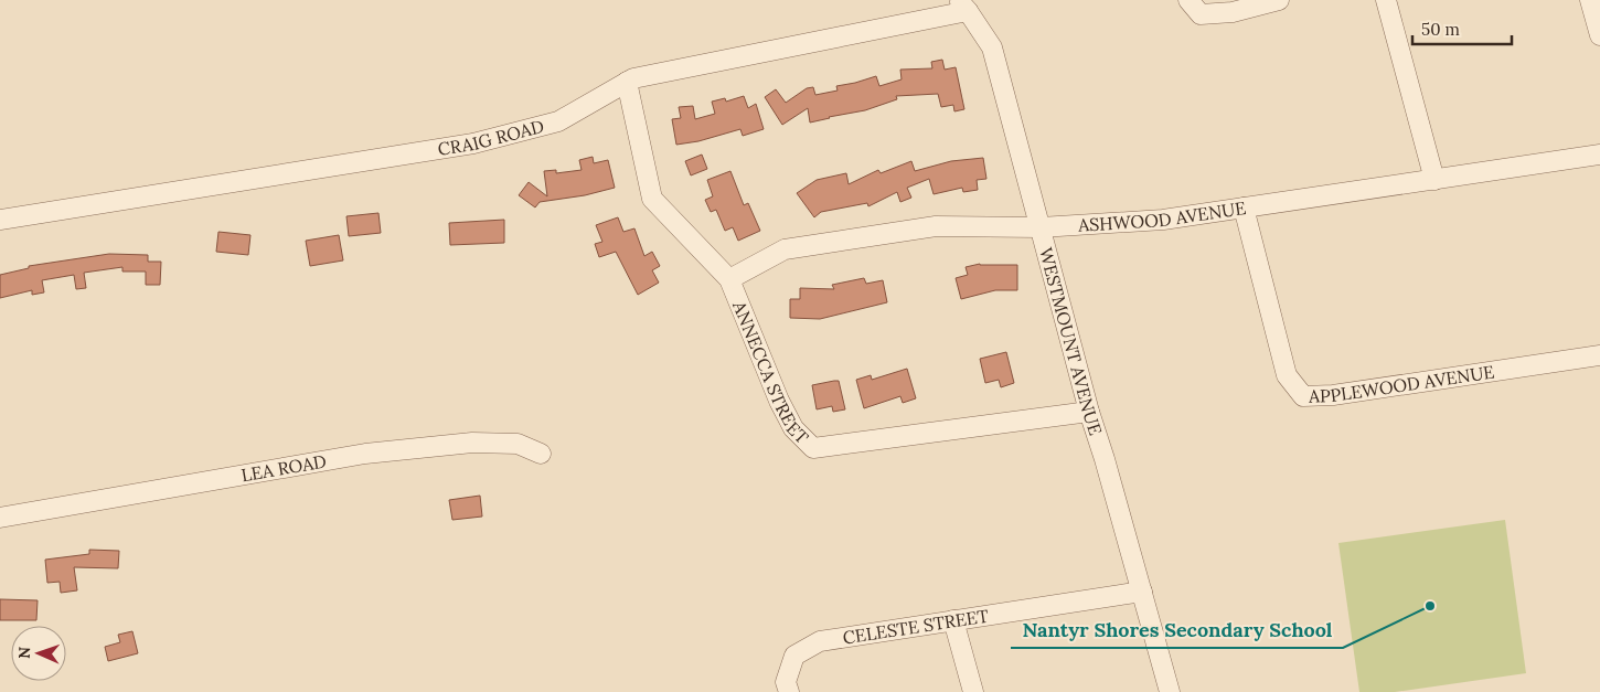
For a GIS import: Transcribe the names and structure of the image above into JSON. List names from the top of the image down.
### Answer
{
  "streets": {
    "street": [
      "CRAIG ROAD",
      "ASHWOOD AVENUE",
      "WESTMOUNT AVENUE",
      "ANNECCA STREET",
      "APPLEWOOD AVENUE",
      "LEA ROAD",
      "CELESTE STREET"
    ]
  },
  "crossings": [
    ["CRAIG ROAD", "WESTMOUNT AVENUE"],
    ["CRAIG ROAD", "ANNECCA STREET"],
    ["ASHWOOD AVENUE", "WESTMOUNT AVENUE"],
    ["ASHWOOD AVENUE", "ANNECCA STREET"],
    ["ASHWOOD AVENUE", "APPLEWOOD AVENUE"],
    ["WESTMOUNT AVENUE", "ANNECCA STREET"],
    ["WESTMOUNT AVENUE", "CELESTE STREET"]
  ],
  "places": ["Nantyr Shores Secondary School"],
  "scale_bar": "50 m",
  "north": "left"
}
